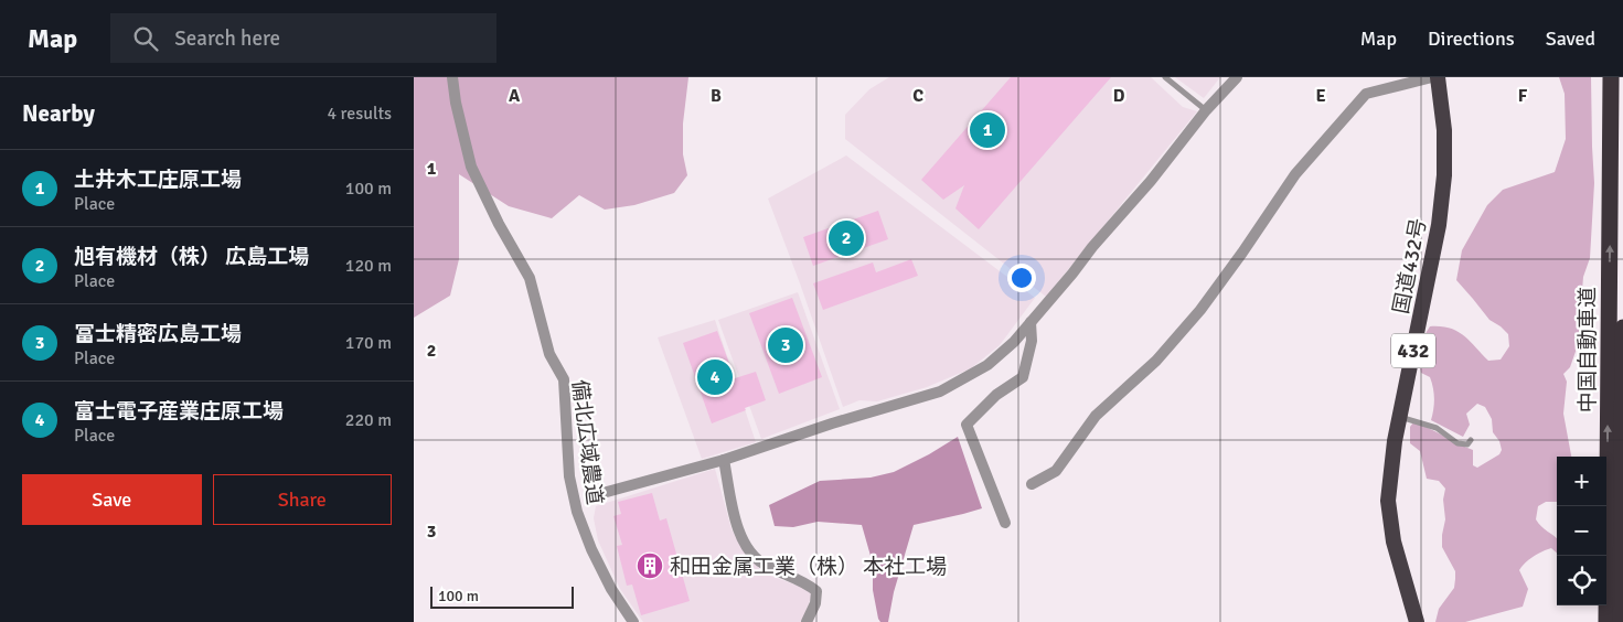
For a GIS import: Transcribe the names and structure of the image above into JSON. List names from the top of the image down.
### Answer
{
  "streets": {
    "highway": ["国道432号", "中国自動車道", "432"],
    "street": ["備北広域農道"]
  },
  "places": {
    "building": ["和田金属工業（株） 本社工場"]
  },
  "scale_bar": "100 m",
  "page": {
    "header": "Map",
    "search": "Search here",
    "nav": ["Map", "Directions", "Saved"],
    "heading": ["Nearby", "4 results"],
    "pins": [
      "1",
      "2",
      "3",
      "4"
    ],
    "list": [
      {
        "mark": "1",
        "name": "土井木工庄原工場",
        "note": "Place",
        "value": "100 m"
      },
      {
        "mark": "2",
        "name": "旭有機材（株） 広島工場",
        "note": "Place",
        "value": "120 m"
      },
      {
        "mark": "3",
        "name": "冨士精密広島工場",
        "note": "Place",
        "value": "170 m"
      },
      {
        "mark": "4",
        "name": "富士電子産業庄原工場",
        "note": "Place",
        "value": "220 m"
      }
    ],
    "map_buttons": ["+", "−"],
    "buttons": ["Save", "Share"],
    "scale": "100 m"
  },
  "grid": {
    "columns": [
      "A",
      "B",
      "C",
      "D",
      "E",
      "F"
    ],
    "rows": ["1", "2", "3"]
  }
}
